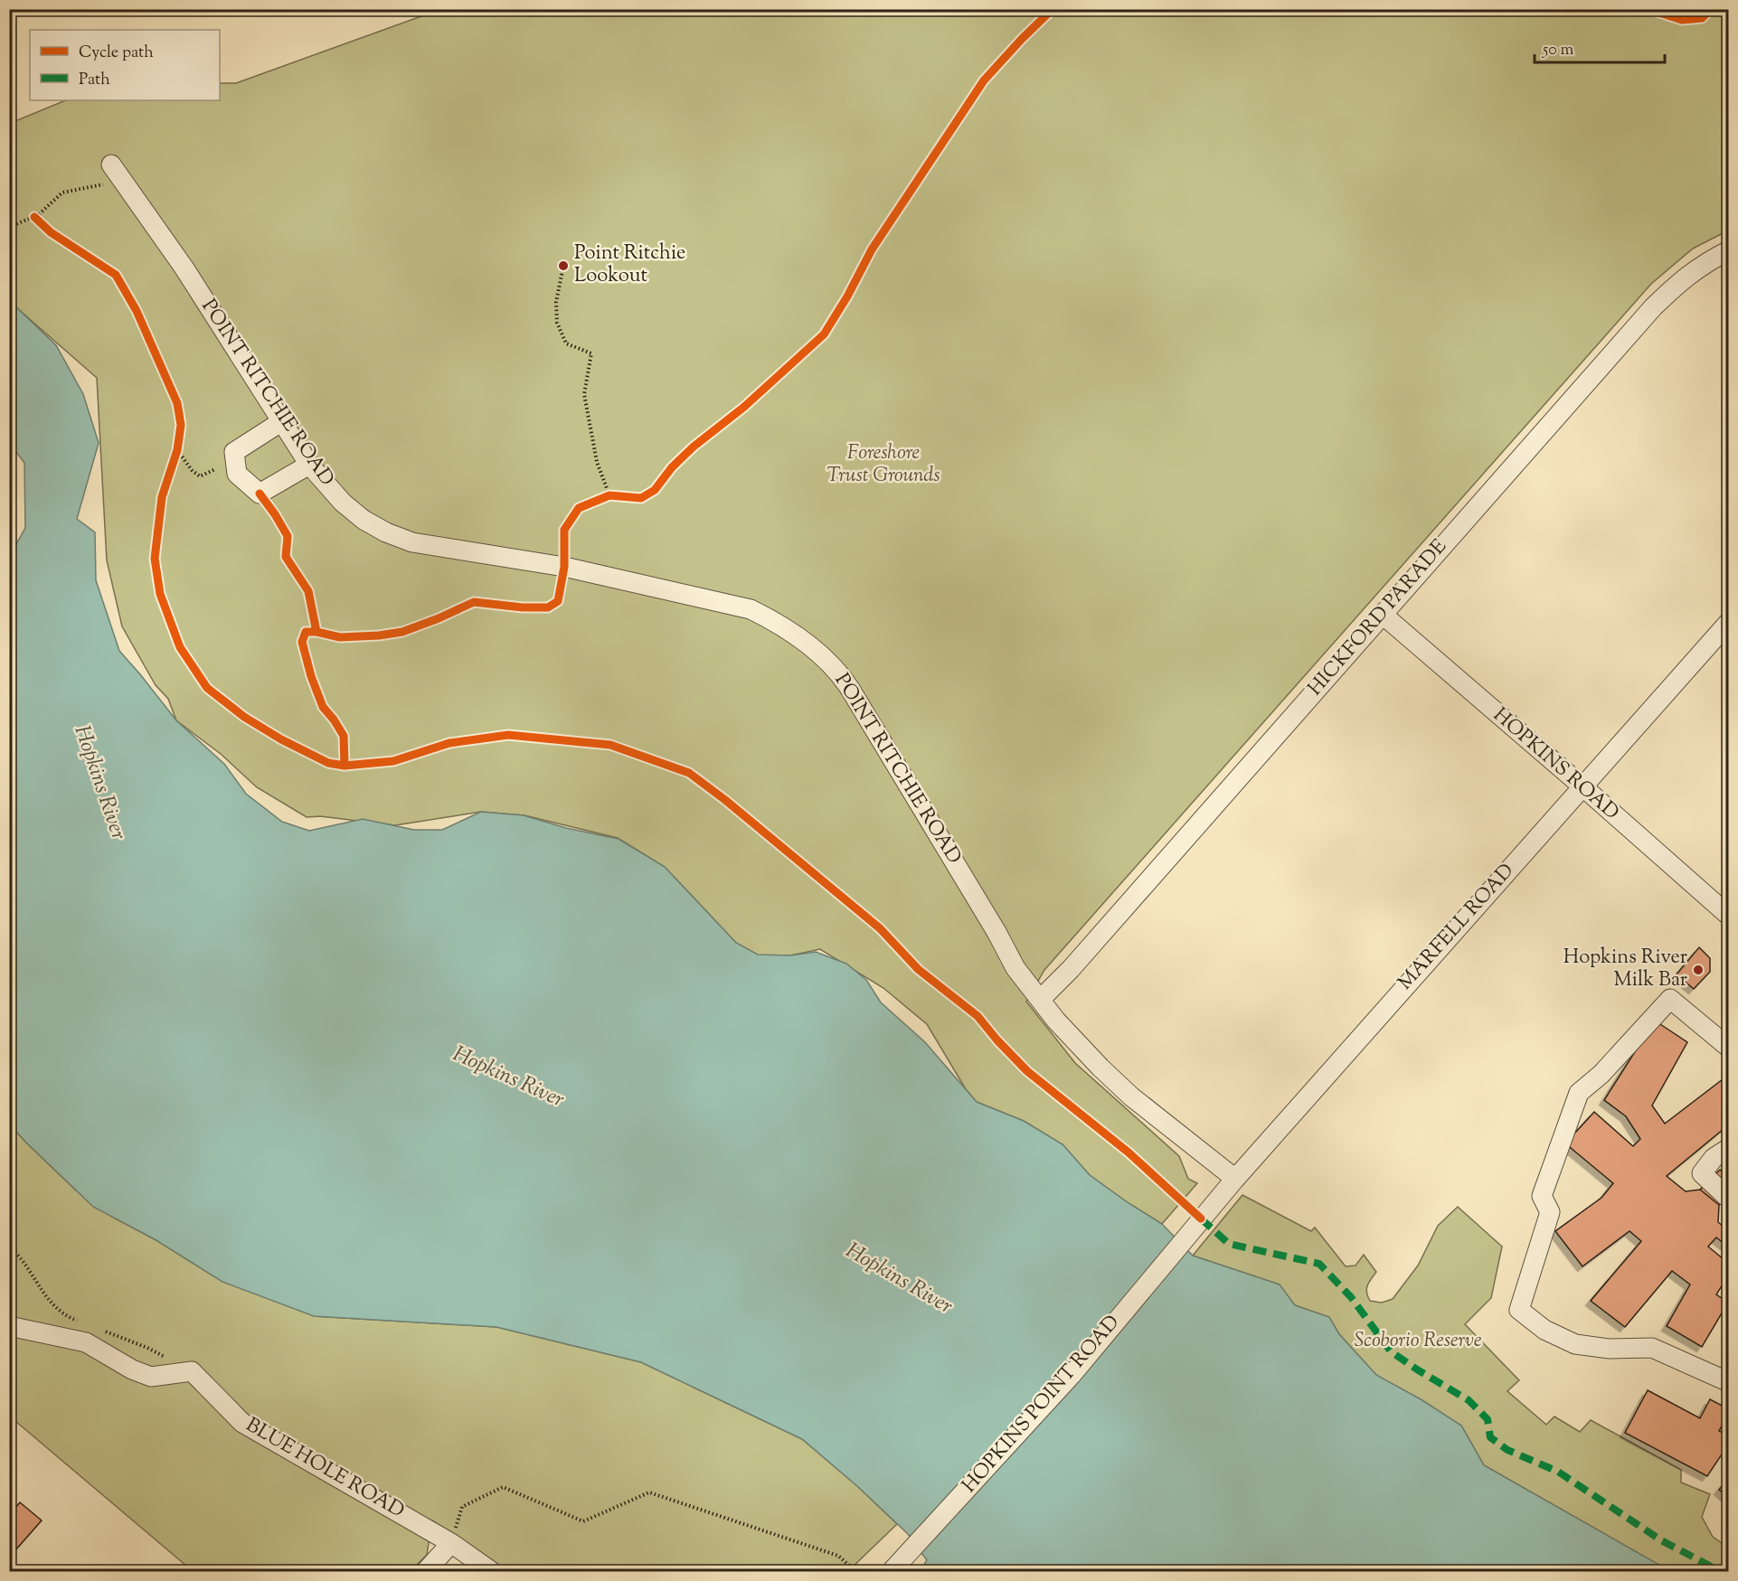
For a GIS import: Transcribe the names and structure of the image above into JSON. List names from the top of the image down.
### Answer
{
  "streets": {
    "street": [
      "POINT RITCHIE ROAD",
      "HICKFORD PARADE",
      "HOPKINS ROAD",
      "MARFELL ROAD",
      "HOPKINS POINT ROAD",
      "BLUE HOLE ROAD"
    ]
  },
  "crossings": [
    ["POINT RITCHIE ROAD", "HICKFORD PARADE"],
    ["POINT RITCHIE ROAD", "MARFELL ROAD"],
    ["HICKFORD PARADE", "HOPKINS ROAD"],
    ["HOPKINS ROAD", "MARFELL ROAD"],
    ["MARFELL ROAD", "HOPKINS POINT ROAD"]
  ],
  "water": ["Hopkins River"],
  "parks": ["Foreshore Trust Grounds", "Scoborio Reserve"],
  "places": ["Point Ritchie Lookout", "Hopkins River Milk Bar"],
  "legend": ["Cycle path", "Path"],
  "scale_bar": "50 m"
}
